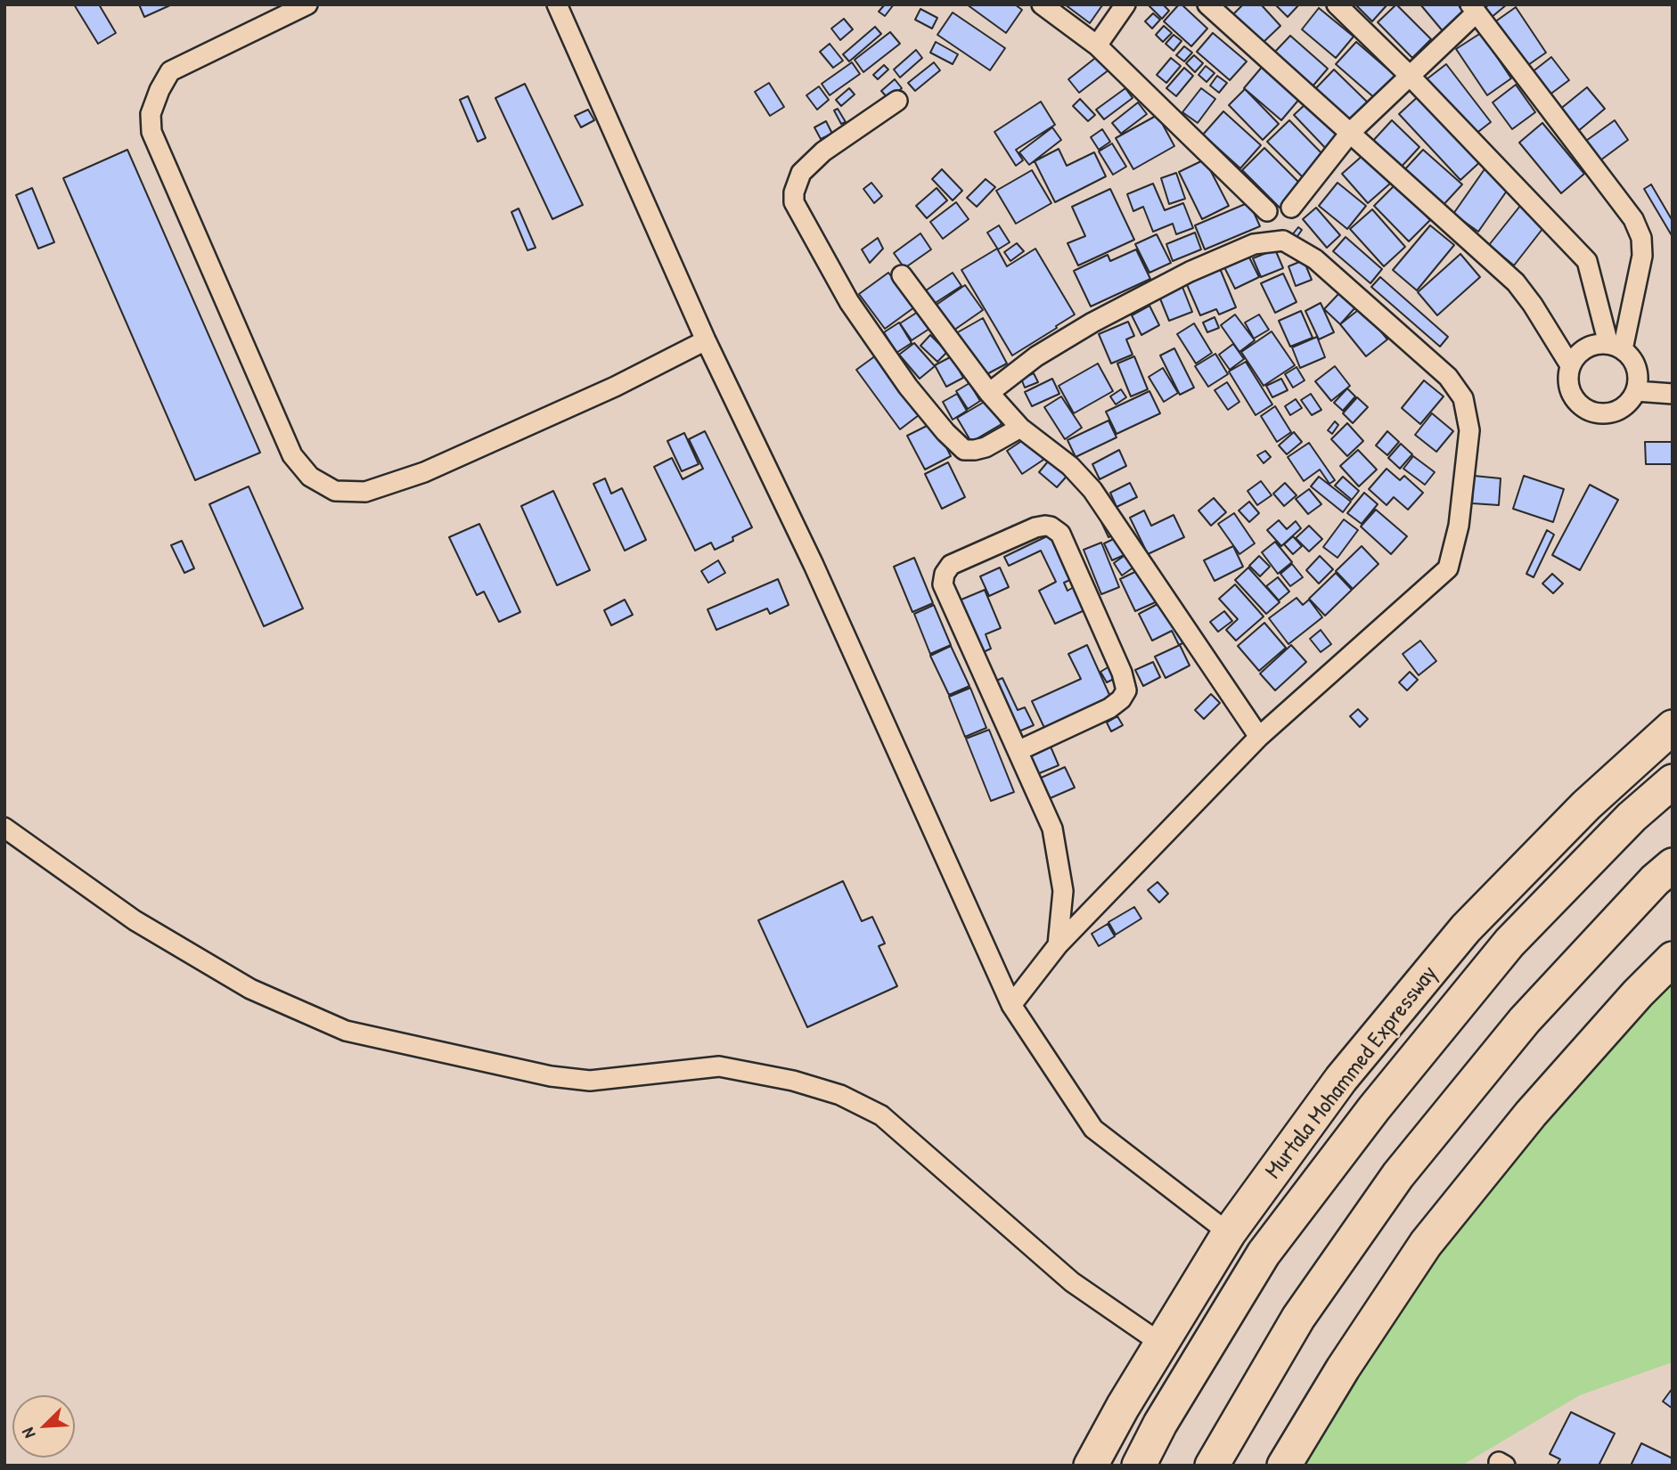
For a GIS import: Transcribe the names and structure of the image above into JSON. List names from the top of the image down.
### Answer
{
  "streets": {
    "highway": ["Murtala Mohammed Expressway"]
  },
  "north": "bottom left"
}
